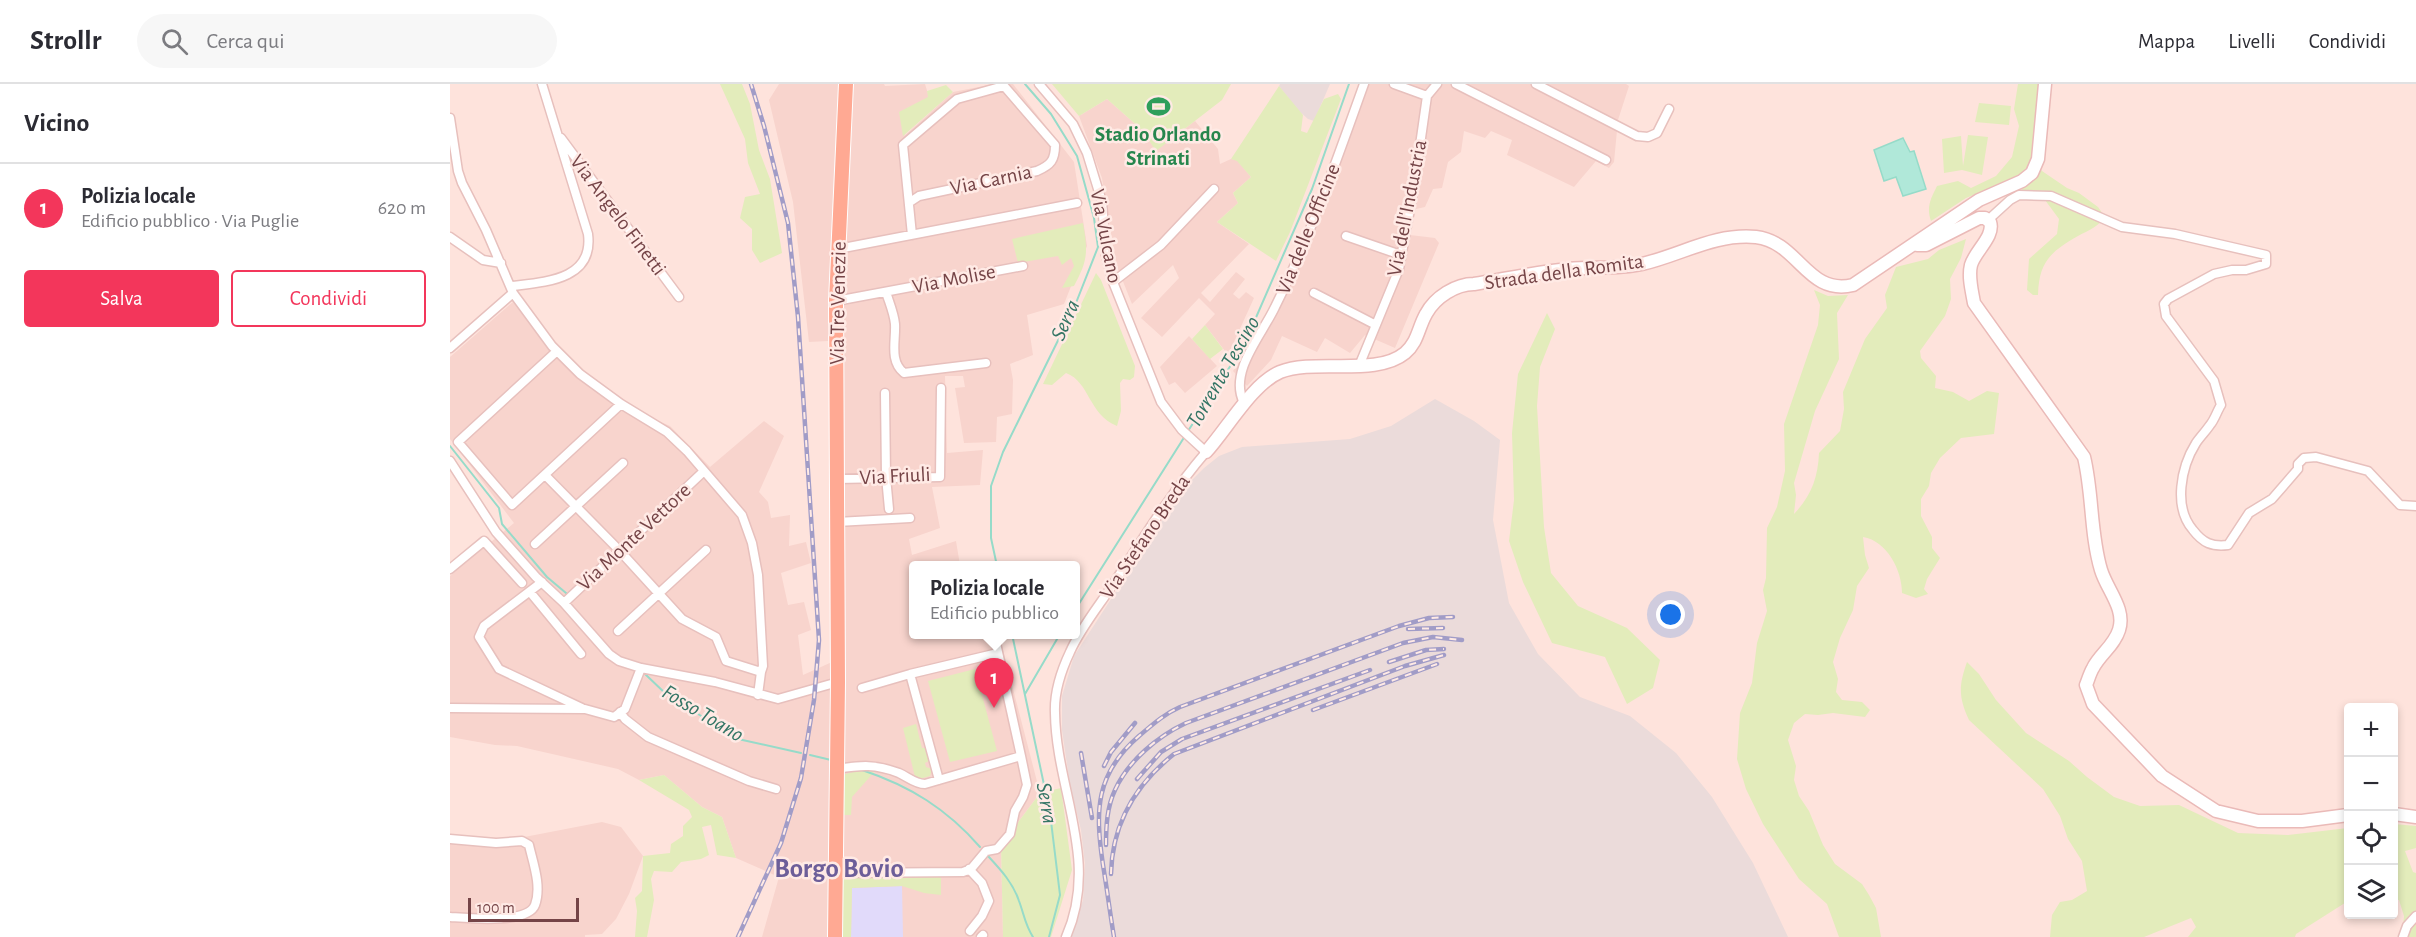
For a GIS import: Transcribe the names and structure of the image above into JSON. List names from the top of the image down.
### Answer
{
  "streets": {
    "main road": ["Via Tre Venezie"],
    "street": [
      "Via Carnia",
      "Via dell'Industria",
      "Via Angelo Finetti",
      "Via delle Officine",
      "Via Vulcano",
      "Strada della Romita",
      "Via Molise",
      "Via Friuli",
      "Via Monte Vettore",
      "Via Stefano Breda"
    ]
  },
  "crossings": [
    ["Via Carnia", "Via Tre Venezie"],
    ["Via dell'Industria", "Strada della Romita"],
    ["Via delle Officine", "Strada della Romita"],
    ["Via Vulcano", "Strada della Romita"],
    ["Via Vulcano", "Via Stefano Breda"],
    ["Strada della Romita", "Via Stefano Breda"],
    ["Via Molise", "Via Tre Venezie"],
    ["Via Tre Venezie", "Via Friuli"]
  ],
  "districts": ["Borgo Bovio"],
  "water": ["Serra", "Torrente Tescino", "Fosso Toano"],
  "places": {
    "sports": ["Stadio Orlando Strinati"]
  },
  "scale_bar": "100 m",
  "page": {
    "header": "Strollr",
    "search": "Cerca qui",
    "nav": ["Mappa", "Livelli", "Condividi"],
    "heading": "Vicino",
    "list": [
      {
        "mark": "1",
        "name": "Polizia locale",
        "note": "Edificio pubblico · Via Puglie",
        "value": "620 m"
      }
    ],
    "buttons": ["Salva", "Condividi"],
    "popup": ["Polizia locale", "Edificio pubblico"],
    "pins": "1",
    "map_buttons": ["+", "−"],
    "scale": "100 m"
  }
}
